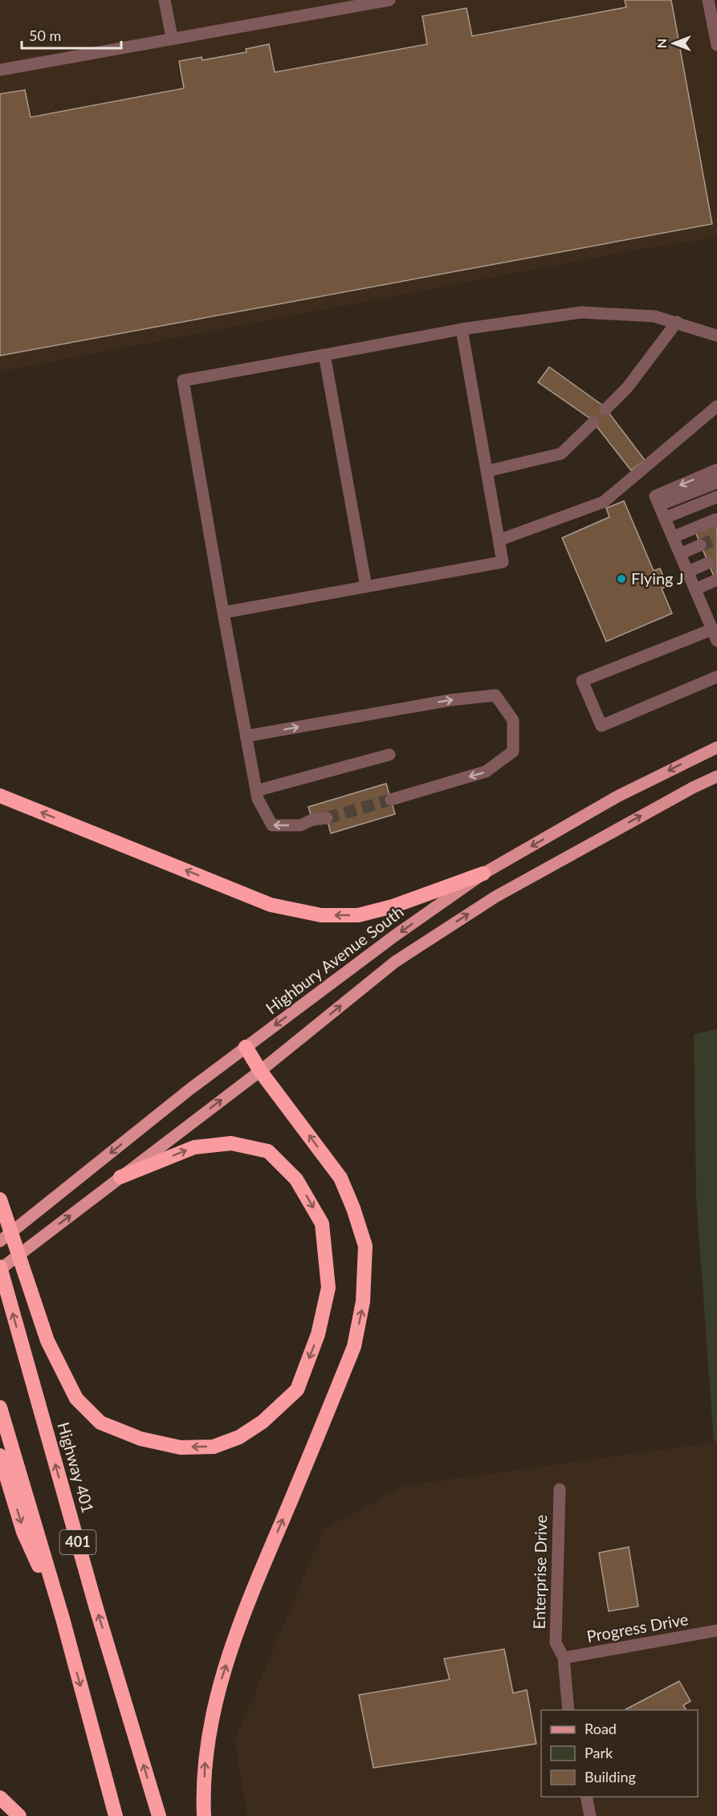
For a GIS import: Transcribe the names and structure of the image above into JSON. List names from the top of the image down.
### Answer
{
  "streets": {
    "highway": ["Highway 401", "401"],
    "main road": ["Highbury Avenue South"],
    "street": ["Enterprise Drive", "Progress Drive"]
  },
  "crossings": [
    ["Enterprise Drive", "Progress Drive"]
  ],
  "places": ["Flying J"],
  "legend": ["Road", "Park", "Building"],
  "scale_bar": "50 m",
  "north": "left"
}
